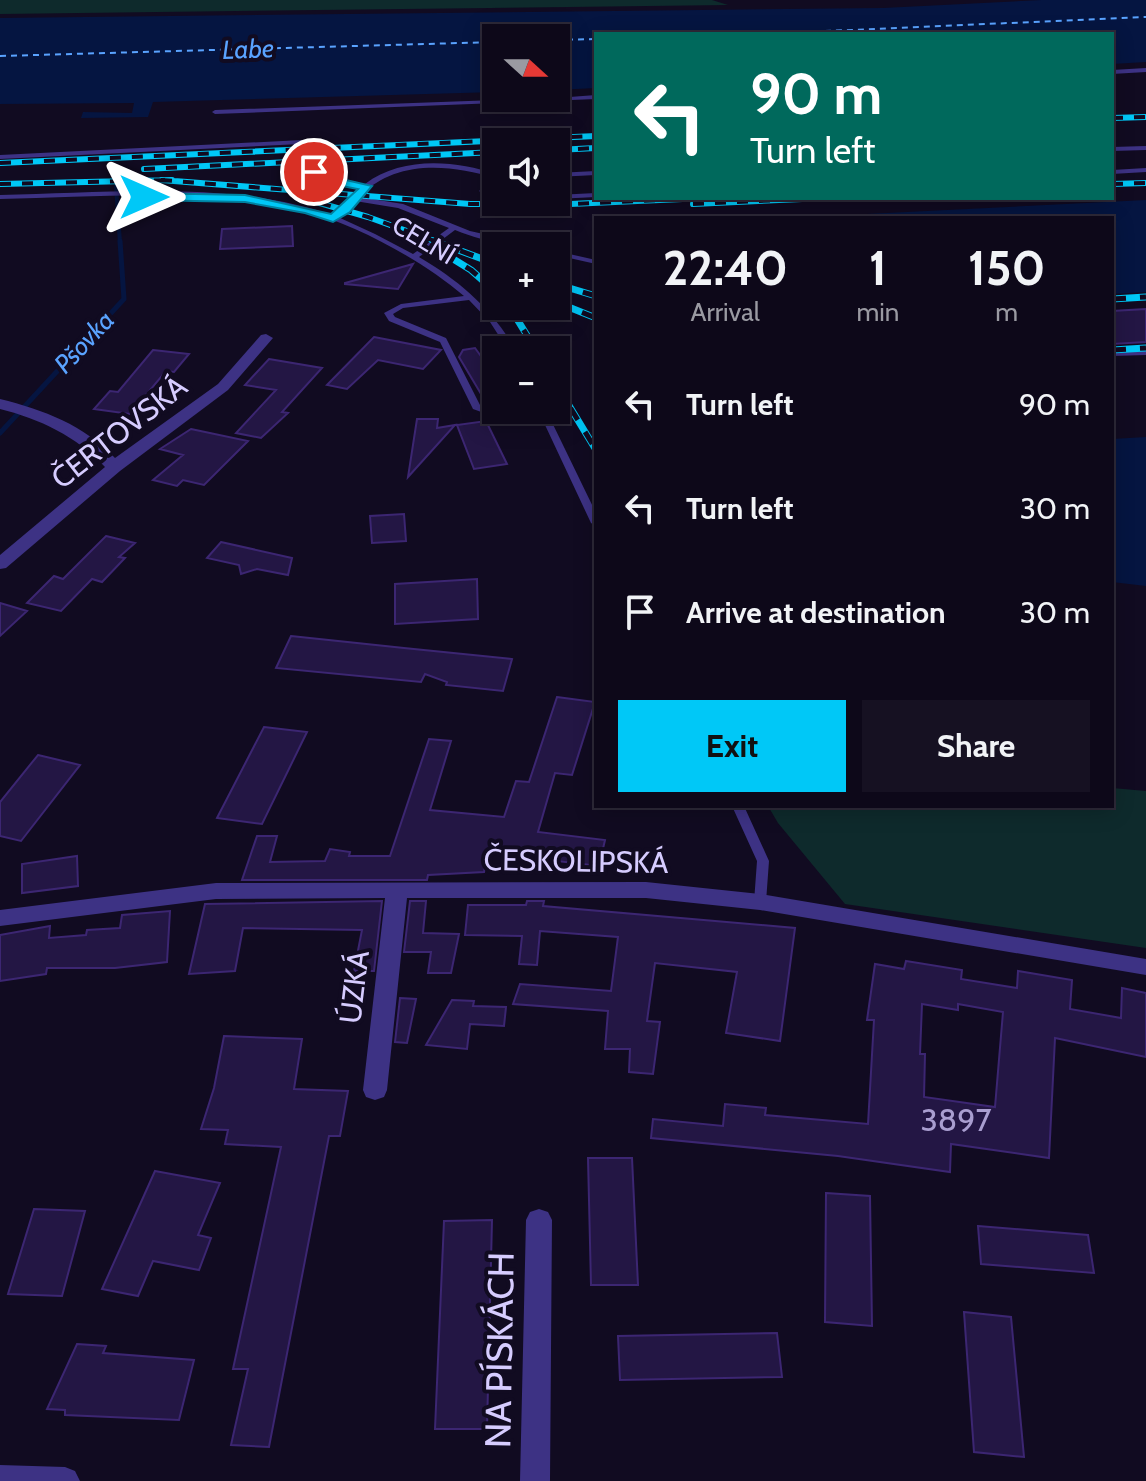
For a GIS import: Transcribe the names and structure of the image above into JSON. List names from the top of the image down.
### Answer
{
  "streets": {
    "street": [
      "ČERTOVSKÁ",
      "ČESKOLIPSKÁ",
      "ÚZKÁ",
      "NA PÍSKÁCH"
    ],
    "lane": ["CELNÍ"]
  },
  "crossings": [
    ["ČESKOLIPSKÁ", "ÚZKÁ"]
  ],
  "water": ["Labe", "Pšovka"],
  "house_numbers": ["3897"],
  "north": "right",
  "page": {
    "map_buttons": ["+", "−"],
    "turn": ["90 m", "Turn left"],
    "eta": [
      "22:40",
      "Arrival",
      "1",
      "min",
      "150",
      "m"
    ],
    "list": [
      {
        "name": "Turn left",
        "value": "90 m"
      },
      {
        "name": "Turn left",
        "value": "30 m"
      },
      {
        "name": "Arrive at destination",
        "value": "30 m"
      }
    ],
    "buttons": ["Exit", "Share"]
  }
}
